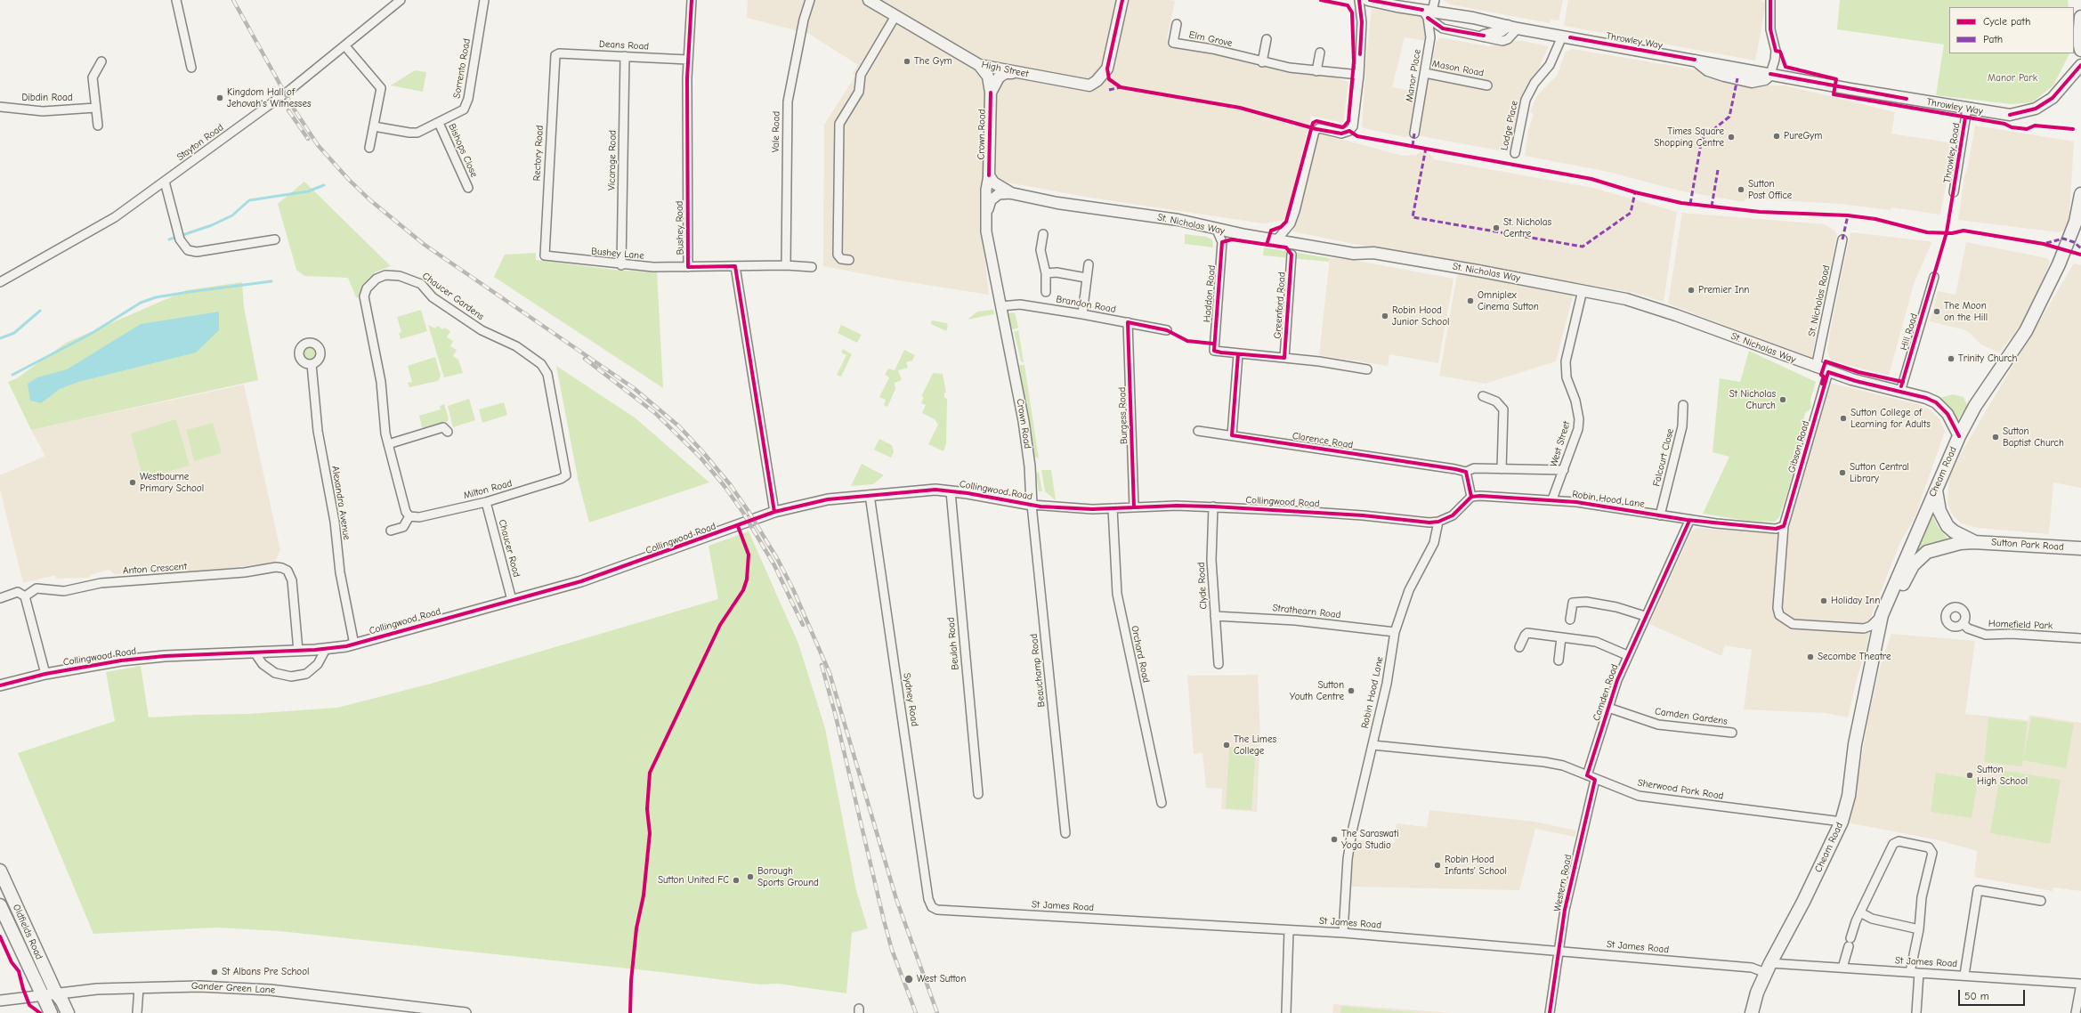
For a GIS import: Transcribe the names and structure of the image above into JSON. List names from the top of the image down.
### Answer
{
  "streets": {
    "highway": ["Cheam Road", "Sutton Park Road", "Oldfields Road"],
    "main road": [
      "Throwley Way",
      "High Street",
      "Crown Road",
      "St. Nicholas Way"
    ],
    "street": [
      "Elm Grove",
      "Deans Road",
      "Sorrento Road",
      "Mason Road",
      "Manor Place",
      "Dibdin Road",
      "Lodge Place",
      "Vale Road",
      "Stayton Road",
      "Bishops Close",
      "Rectory Road",
      "Throwley Road",
      "Vicarage Road",
      "Bushey Road",
      "Bushey Lane",
      "Haddon Road",
      "Chaucer Gardens",
      "St. Nicholas Road",
      "Brandon Road",
      "Greenford Road",
      "Hill Road",
      "Burgess Road",
      "Clarence Road",
      "West Street",
      "Gibson Road",
      "Falcourt Close",
      "Milton Road",
      "Collingwood Road",
      "Robin Hood Lane",
      "Alexandra Avenue",
      "Chaucer Road",
      "Anton Crescent",
      "Clyde Road",
      "Strathearn Road",
      "Homefield Park",
      "Beulah Road",
      "Orchard Road",
      "Beauchamp Road",
      "Camden Road",
      "Sydney Road",
      "Camden Gardens",
      "Sherwood Park Road",
      "Western Road",
      "St James Road",
      "Gander Green Lane"
    ]
  },
  "crossings": [
    ["Throwley Way", "Manor Place"],
    ["Throwley Way", "Lodge Place"],
    ["Throwley Way", "Throwley Road"],
    ["Deans Road", "Rectory Road"],
    ["Deans Road", "Vicarage Road"],
    ["Deans Road", "Bushey Road"],
    ["Sorrento Road", "Bishops Close"],
    ["Mason Road", "Manor Place"],
    ["High Street", "Crown Road"],
    ["Vale Road", "Bushey Road"],
    ["Crown Road", "St. Nicholas Way"],
    ["Crown Road", "Brandon Road"],
    ["Crown Road", "Collingwood Road"],
    ["Crown Road", "Beauchamp Road"],
    ["Rectory Road", "Bushey Lane"],
    ["Vicarage Road", "Bushey Lane"],
    ["St. Nicholas Way", "Haddon Road"],
    ["St. Nicholas Way", "St. Nicholas Road"],
    ["St. Nicholas Way", "Hill Road"],
    ["St. Nicholas Way", "West Street"],
    ["St. Nicholas Way", "Gibson Road"],
    ["St. Nicholas Way", "Cheam Road"],
    ["Bushey Road", "Bushey Lane"],
    ["Chaucer Gardens", "Milton Road"],
    ["Brandon Road", "Burgess Road"],
    ["Burgess Road", "Collingwood Road"],
    ["Clarence Road", "West Street"],
    ["West Street", "Robin Hood Lane"],
    ["Gibson Road", "Cheam Road"],
    ["Gibson Road", "Robin Hood Lane"],
    ["Falcourt Close", "Robin Hood Lane"],
    ["Cheam Road", "Sutton Park Road"],
    ["Cheam Road", "Sherwood Park Road"],
    ["Cheam Road", "St James Road"],
    ["Milton Road", "Chaucer Road"],
    ["Collingwood Road", "Robin Hood Lane"],
    ["Collingwood Road", "Alexandra Avenue"],
    ["Collingwood Road", "Chaucer Road"],
    ["Collingwood Road", "Anton Crescent"],
    ["Collingwood Road", "Clyde Road"],
    ["Collingwood Road", "Beulah Road"],
    ["Collingwood Road", "Orchard Road"],
    ["Collingwood Road", "Beauchamp Road"],
    ["Collingwood Road", "Sydney Road"],
    ["Robin Hood Lane", "Strathearn Road"],
    ["Robin Hood Lane", "Camden Road"],
    ["Robin Hood Lane", "Sherwood Park Road"],
    ["Robin Hood Lane", "St James Road"],
    ["Clyde Road", "Strathearn Road"],
    ["Camden Road", "Camden Gardens"],
    ["Camden Road", "Sherwood Park Road"],
    ["Sydney Road", "St James Road"],
    ["Sherwood Park Road", "Western Road"],
    ["Western Road", "St James Road"],
    ["Oldfields Road", "Gander Green Lane"]
  ],
  "parks": ["Manor Park"],
  "places": [
    "The Gym",
    "Kingdom Hall of Jehovah's Witnesses",
    "PureGym",
    "Times Square Shopping Centre",
    "Sutton Post Office",
    "St. Nicholas Centre",
    "Premier Inn",
    "Omniplex Cinema Sutton",
    "The Moon on the Hill",
    "Robin Hood Junior School",
    "Trinity Church",
    "St Nicholas Church",
    "Sutton College of Learning for Adults",
    "Sutton Baptist Church",
    "Sutton Central Library",
    "Westbourne Primary School",
    "Holiday Inn",
    "Secombe Theatre",
    "Sutton Youth Centre",
    "The Limes College",
    "Sutton High School",
    "The Saraswati Yoga Studio",
    "Robin Hood Infants' School",
    "Borough Sports Ground",
    "Sutton United FC",
    "St Albans Pre School",
    "West Sutton"
  ],
  "legend": ["Cycle path", "Path"],
  "scale_bar": "50 m"
}
